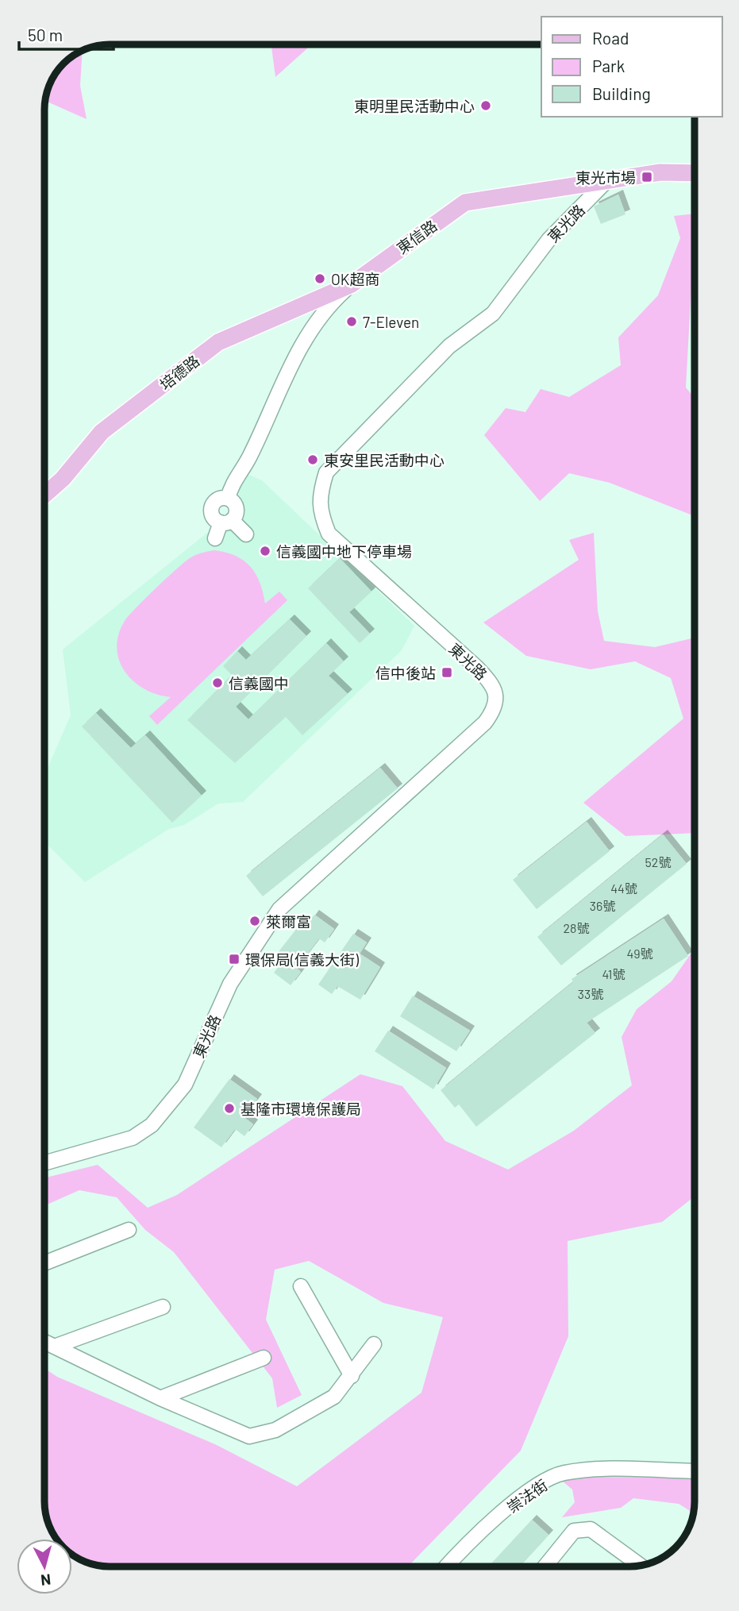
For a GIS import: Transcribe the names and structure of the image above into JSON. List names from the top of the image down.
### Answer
{
  "streets": {
    "main road": ["東信路", "培德路"],
    "street": ["東光路", "崇法街"]
  },
  "crossings": [
    ["東光路", "東信路"],
    ["東信路", "培德路"]
  ],
  "places": {
    "other": [
      "東明里民活動中心",
      "OK超商",
      "7-Eleven",
      "東安里民活動中心",
      "信義國中地下停車場",
      "信義國中",
      "萊爾富",
      "基隆市環境保護局"
    ],
    "transit": ["東光市場", "信中後站", "環保局(信義大街)"]
  },
  "house_numbers": [
    "52號",
    "44號",
    "36號",
    "28號",
    "49號",
    "41號",
    "33號"
  ],
  "legend": ["Road", "Park", "Building"],
  "scale_bar": "50 m",
  "north": "bottom"
}
